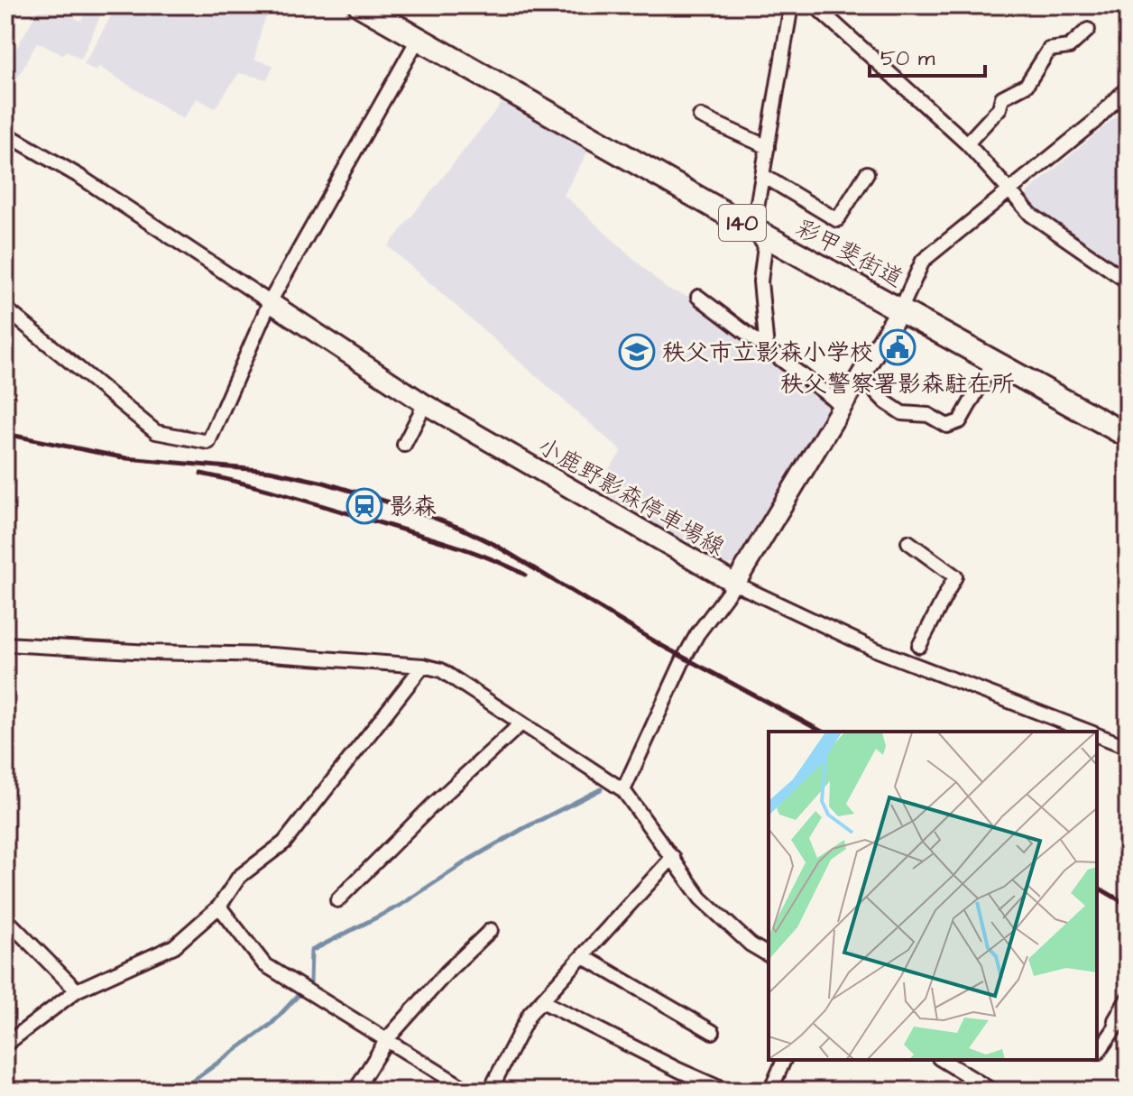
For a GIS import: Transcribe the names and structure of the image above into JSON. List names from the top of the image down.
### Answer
{
  "streets": {
    "highway": ["140", "彩甲斐街道"],
    "main road": ["小鹿野影森停車場線"]
  },
  "crossings": [
    ["彩甲斐街道", "小鹿野影森停車場線"]
  ],
  "places": {
    "public building": ["秩父警察署影森駐在所"],
    "school or university": ["秩父市立影森小学校"],
    "station": ["影森"]
  },
  "scale_bar": "50 m"
}
